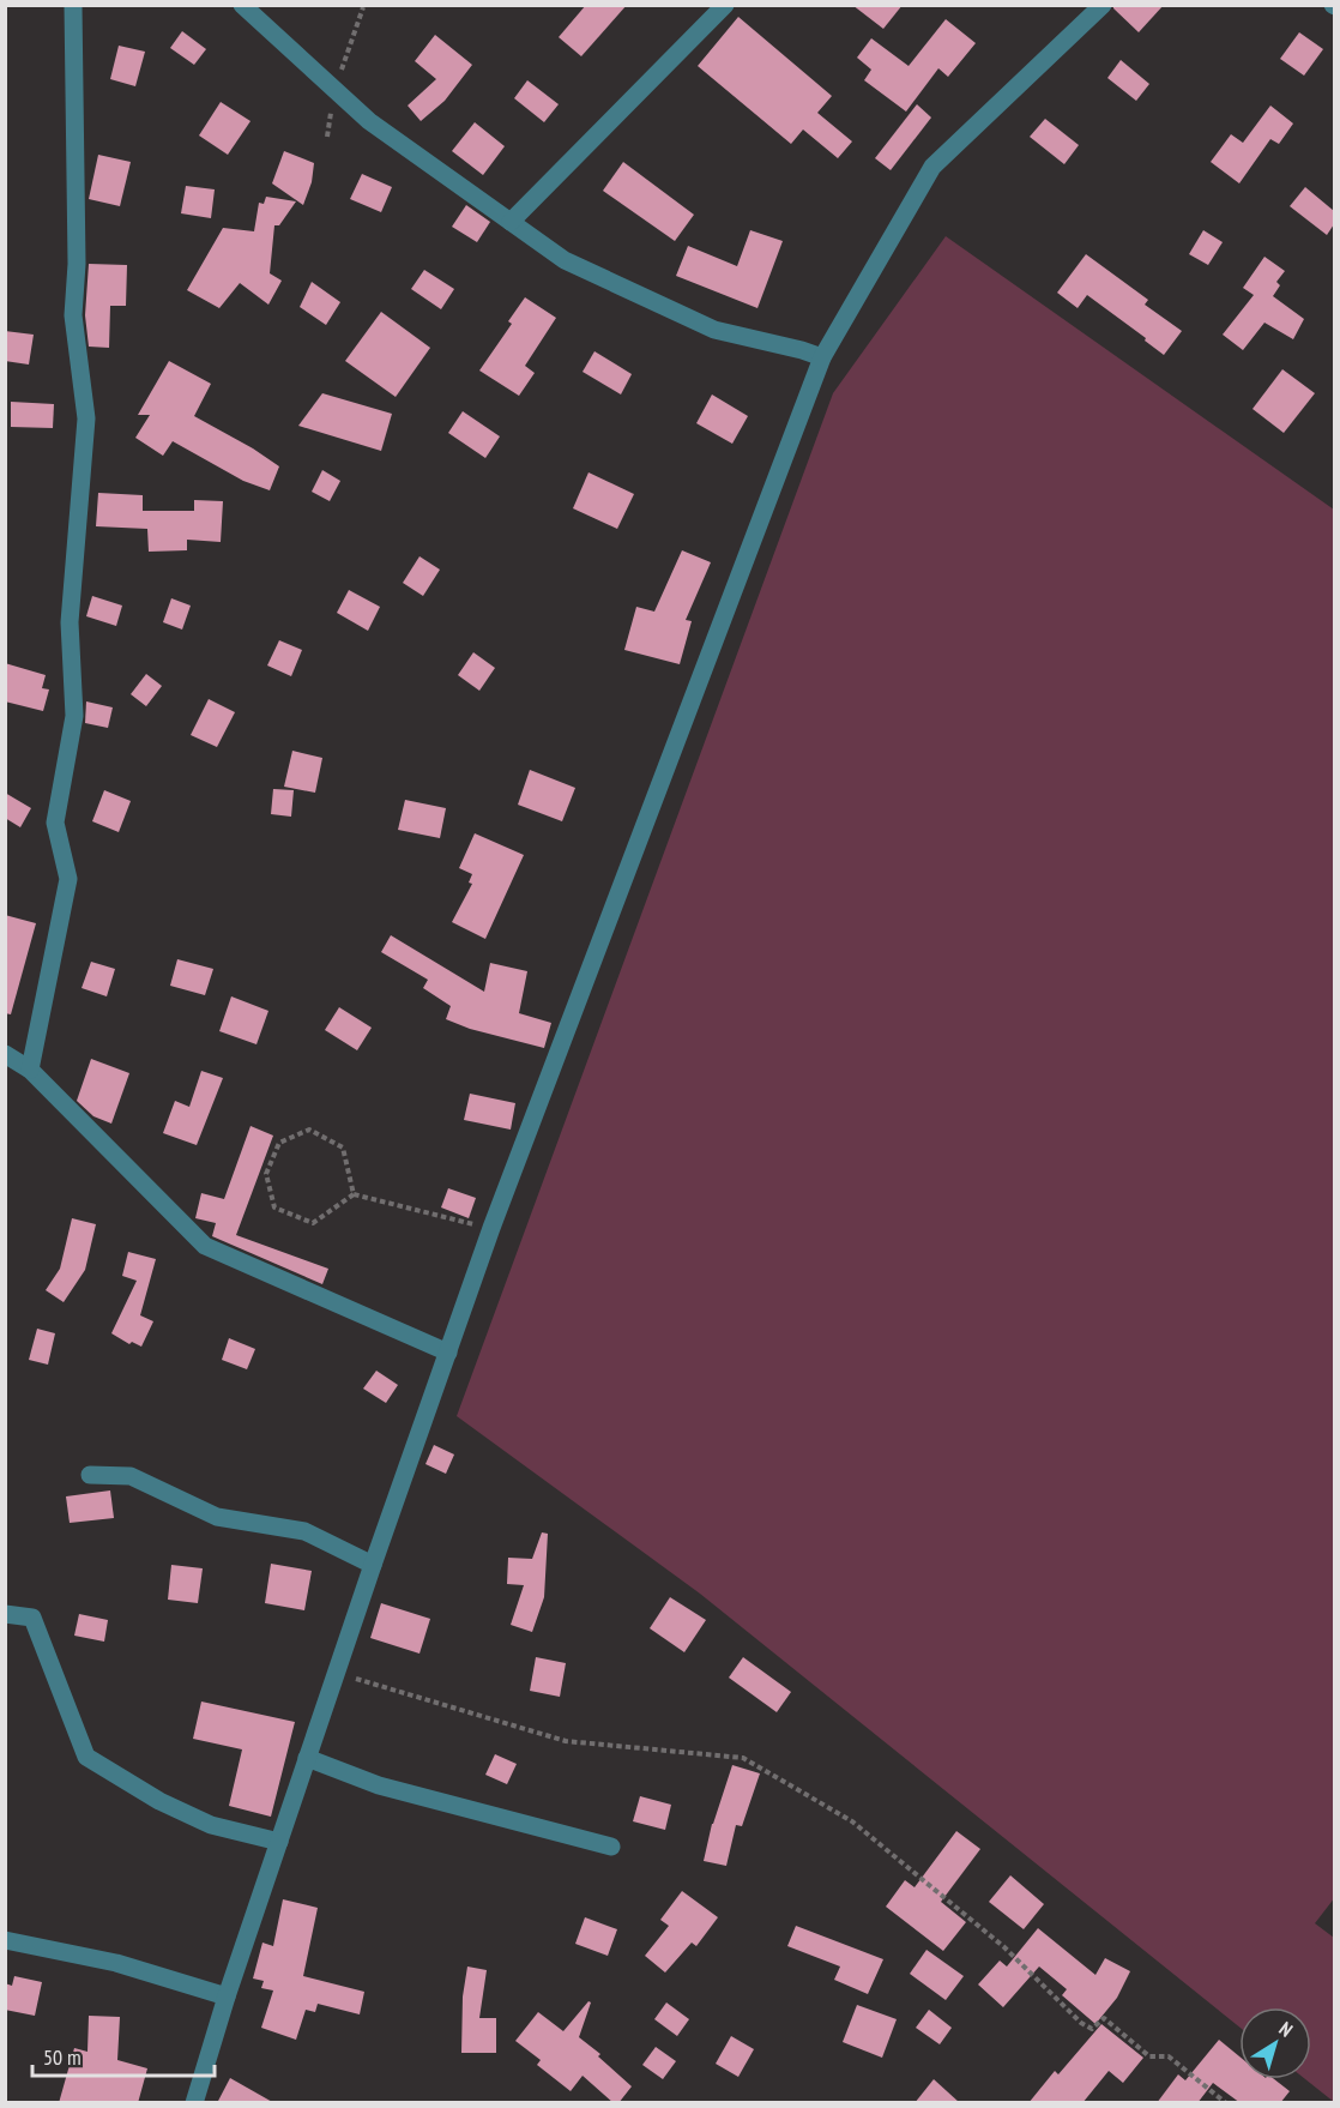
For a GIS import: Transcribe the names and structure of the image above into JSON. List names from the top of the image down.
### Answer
{
  "scale_bar": "50 m",
  "north": "top right"
}
